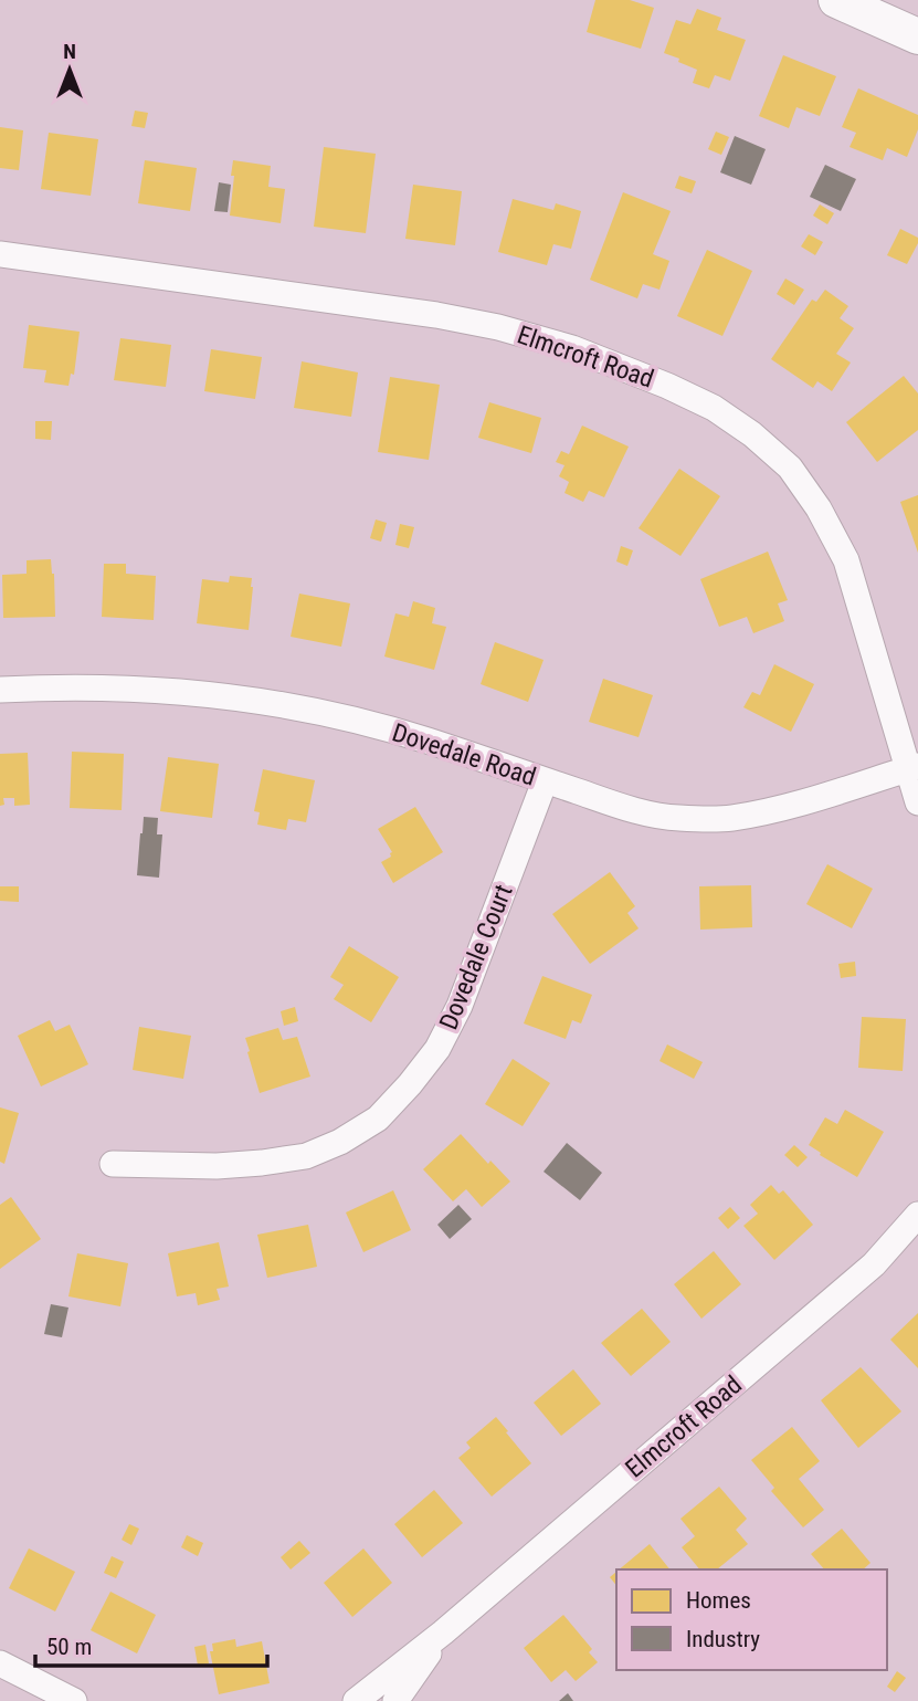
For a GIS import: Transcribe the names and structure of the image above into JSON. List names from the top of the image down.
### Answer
{
  "streets": {
    "street": ["Elmcroft Road", "Dovedale Road", "Dovedale Court"]
  },
  "crossings": [
    ["Elmcroft Road", "Dovedale Road"],
    ["Dovedale Road", "Dovedale Court"]
  ],
  "legend": ["Homes", "Industry"],
  "scale_bar": "50 m",
  "north": "top"
}
